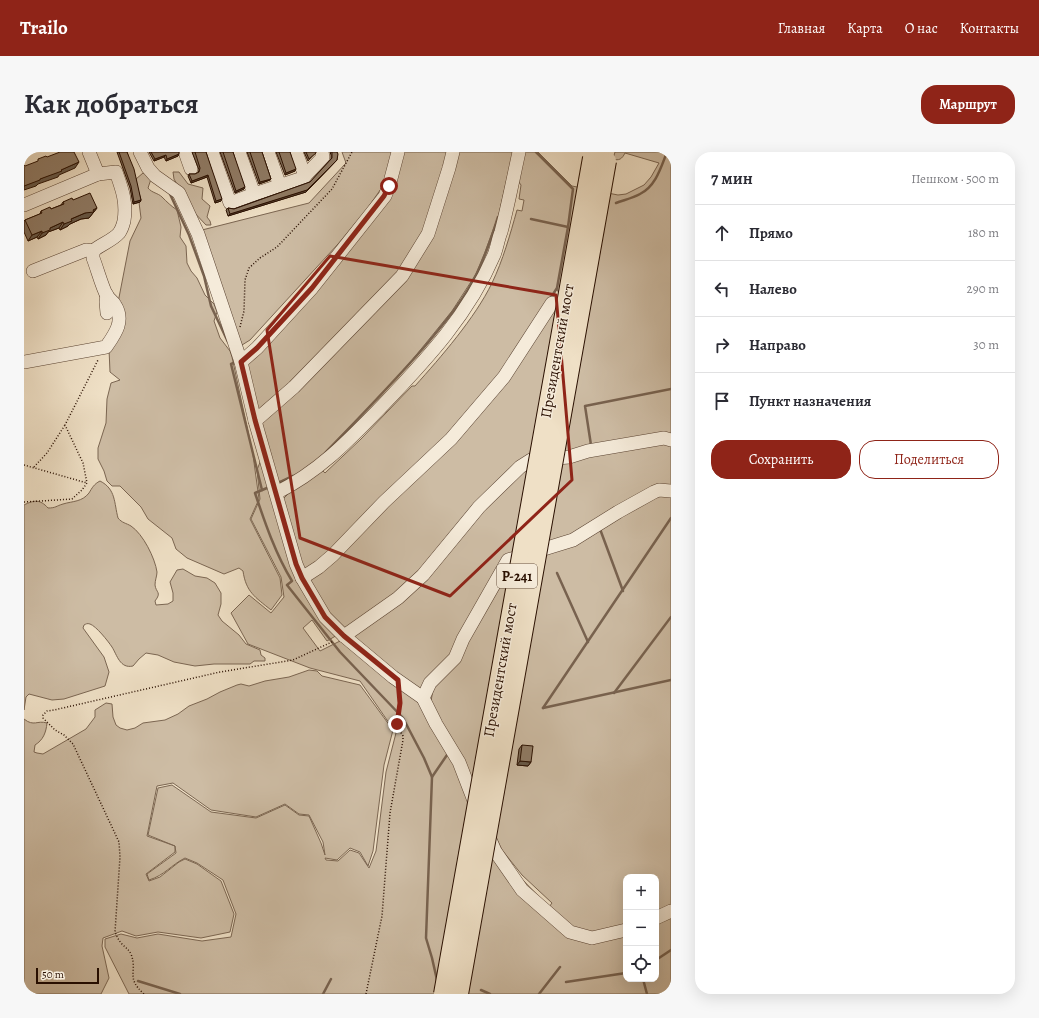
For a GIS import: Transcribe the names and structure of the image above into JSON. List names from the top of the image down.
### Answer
{
  "streets": {
    "highway": ["Президентский мост", "Р-241"]
  },
  "scale_bar": "50 m",
  "page": {
    "header": "Trailo",
    "nav": [
      "Главная",
      "Карта",
      "О нас",
      "Контакты"
    ],
    "title": "Как добраться",
    "buttons": [
      "Маршрут",
      ["Сохранить", "Поделиться"]
    ],
    "heading": ["7 мин", "Пешком · 500 m"],
    "list": [
      ["Прямо", "180 m"],
      ["Налево", "290 m"],
      ["Направо", "30 m"],
      "Пункт назначения"
    ],
    "map_buttons": ["+", "−"],
    "scale": "50 m"
  }
}
